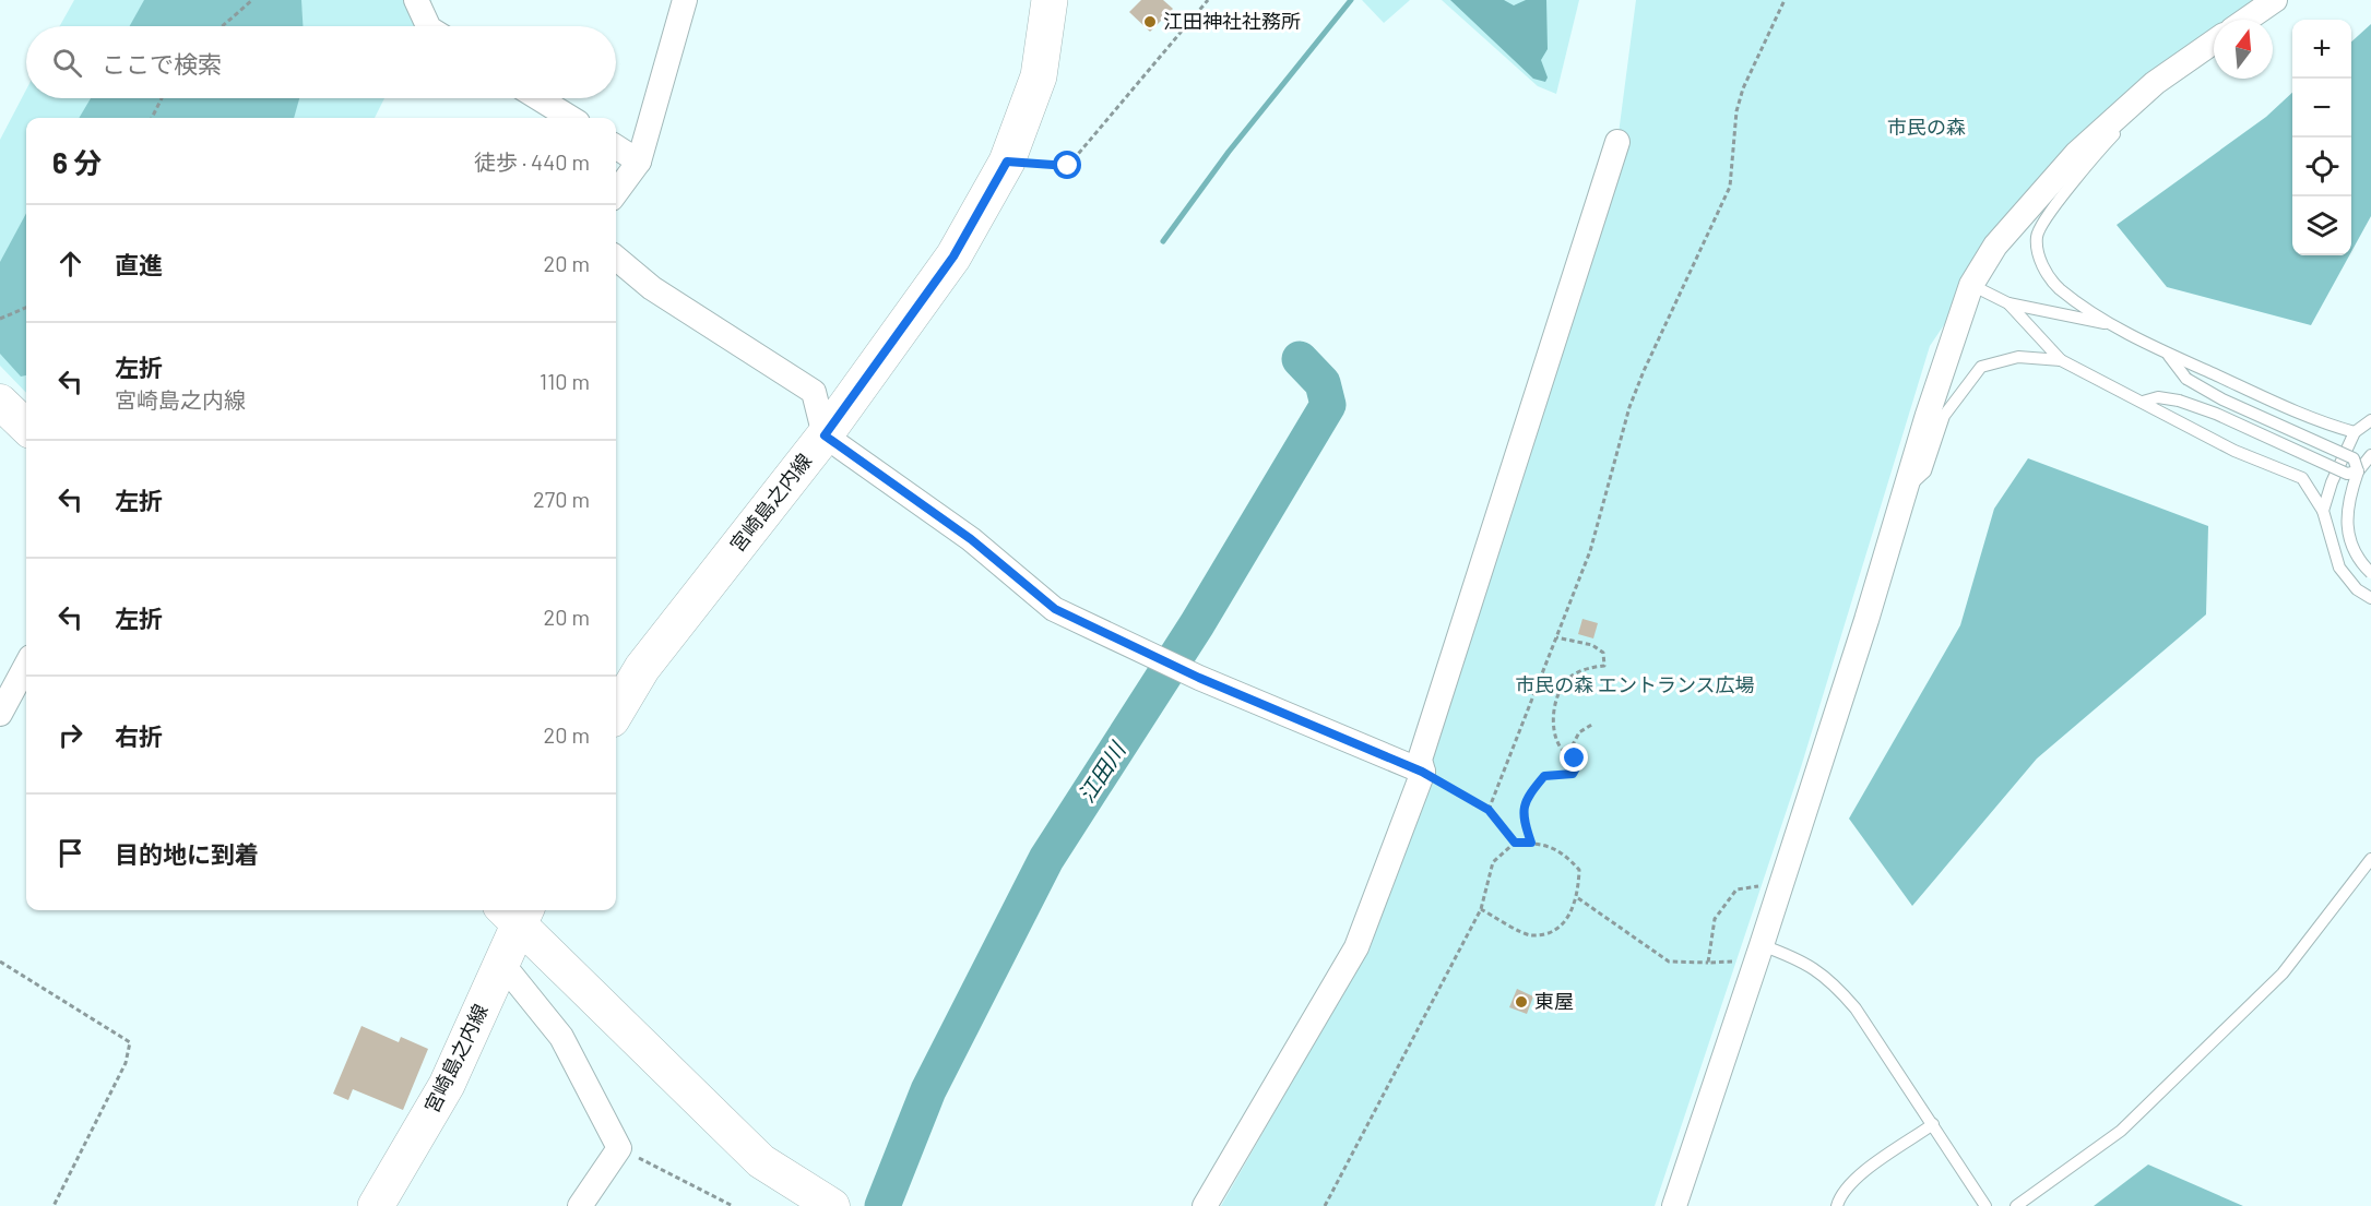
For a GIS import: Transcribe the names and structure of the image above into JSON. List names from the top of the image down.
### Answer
{
  "streets": {
    "main road": ["宮崎島之内線"]
  },
  "water": ["江田川"],
  "parks": ["市民の森", "市民の森 エントランス広場"],
  "places": ["江田神社社務所", "東屋"],
  "north": "top",
  "page": {
    "map_buttons": ["+", "−"],
    "search": "ここで検索",
    "heading": ["6 分", "徒歩 · 440 m"],
    "list": [
      ["直進", "20 m"],
      ["左折", "宮崎島之内線", "110 m"],
      ["左折", "270 m"],
      ["左折", "20 m"],
      ["右折", "20 m"],
      "目的地に到着"
    ]
  }
}
